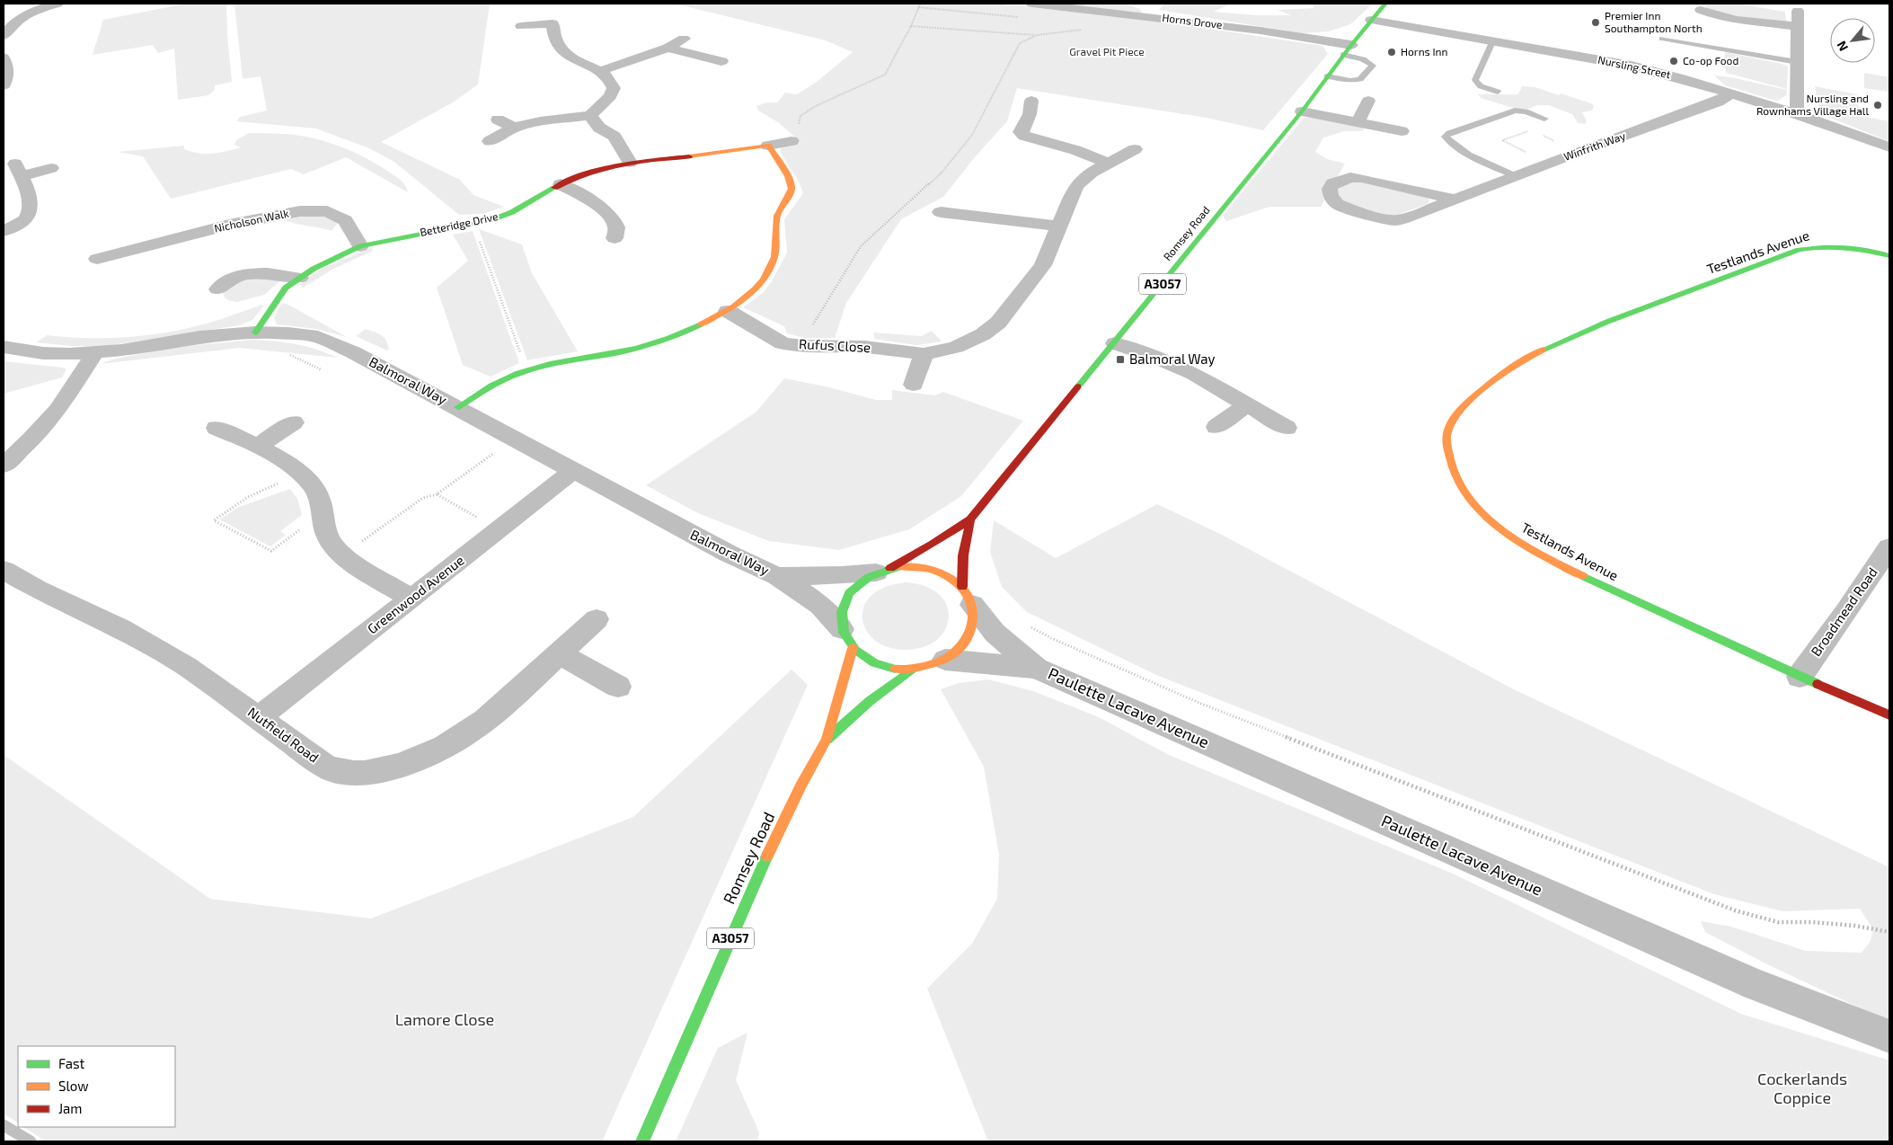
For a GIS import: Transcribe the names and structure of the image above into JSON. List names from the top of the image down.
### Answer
{
  "streets": {
    "street": [
      "Horns Drove",
      "Nursling Street",
      "Winfrith Way",
      "Nicholson Walk",
      "Betteridge Drive",
      "Romsey Road",
      "Testlands Avenue",
      "A3057",
      "Rufus Close",
      "Balmoral Way",
      "Greenwood Avenue",
      "Broadmead Road",
      "Paulette Lacave Avenue",
      "Nutfield Road"
    ]
  },
  "crossings": [
    ["Horns Drove", "Romsey Road"],
    ["Nursling Street", "Winfrith Way"],
    ["Nursling Street", "Romsey Road"],
    ["Nicholson Walk", "Betteridge Drive"],
    ["Betteridge Drive", "Balmoral Way"],
    ["Romsey Road", "Balmoral Way"],
    ["Romsey Road", "Paulette Lacave Avenue"],
    ["Testlands Avenue", "Broadmead Road"],
    ["Balmoral Way", "Greenwood Avenue"],
    ["Balmoral Way", "Paulette Lacave Avenue"],
    ["Greenwood Avenue", "Nutfield Road"]
  ],
  "parks": ["Gravel Pit Piece", "Lamore Close", "Cockerlands Coppice"],
  "places": {
    "other": [
      "Premier Inn Southampton North",
      "Horns Inn",
      "Co-op Food",
      "Nursling and Rownhams Village Hall"
    ],
    "transit": ["Balmoral Way"]
  },
  "legend": ["Fast", "Slow", "Jam"],
  "north": "bottom left"
}
